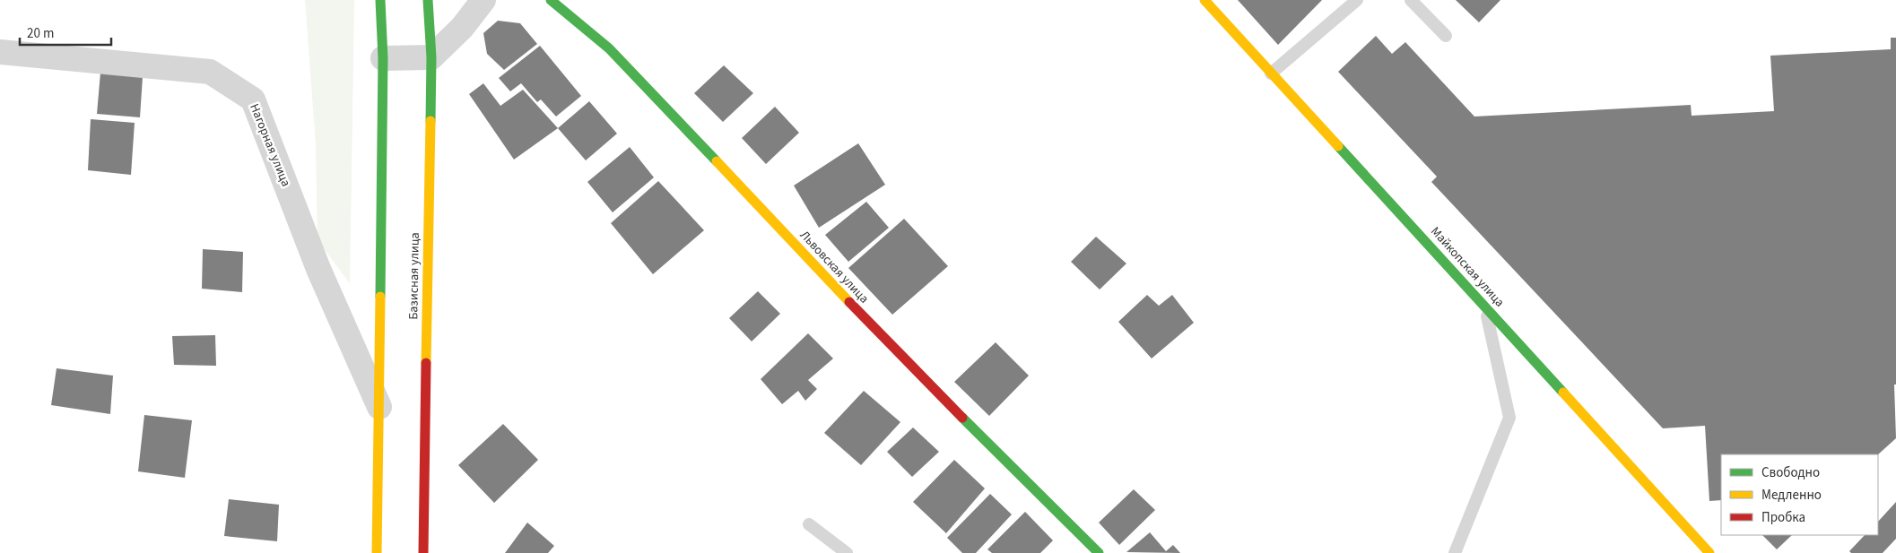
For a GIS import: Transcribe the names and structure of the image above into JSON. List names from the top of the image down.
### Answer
{
  "streets": {
    "street": [
      "Нагорная улица",
      "Львовская улица",
      "Майкопская улица",
      "Базисная улица"
    ]
  },
  "legend": ["Свободно", "Медленно", "Пробка"],
  "scale_bar": "20 m"
}
